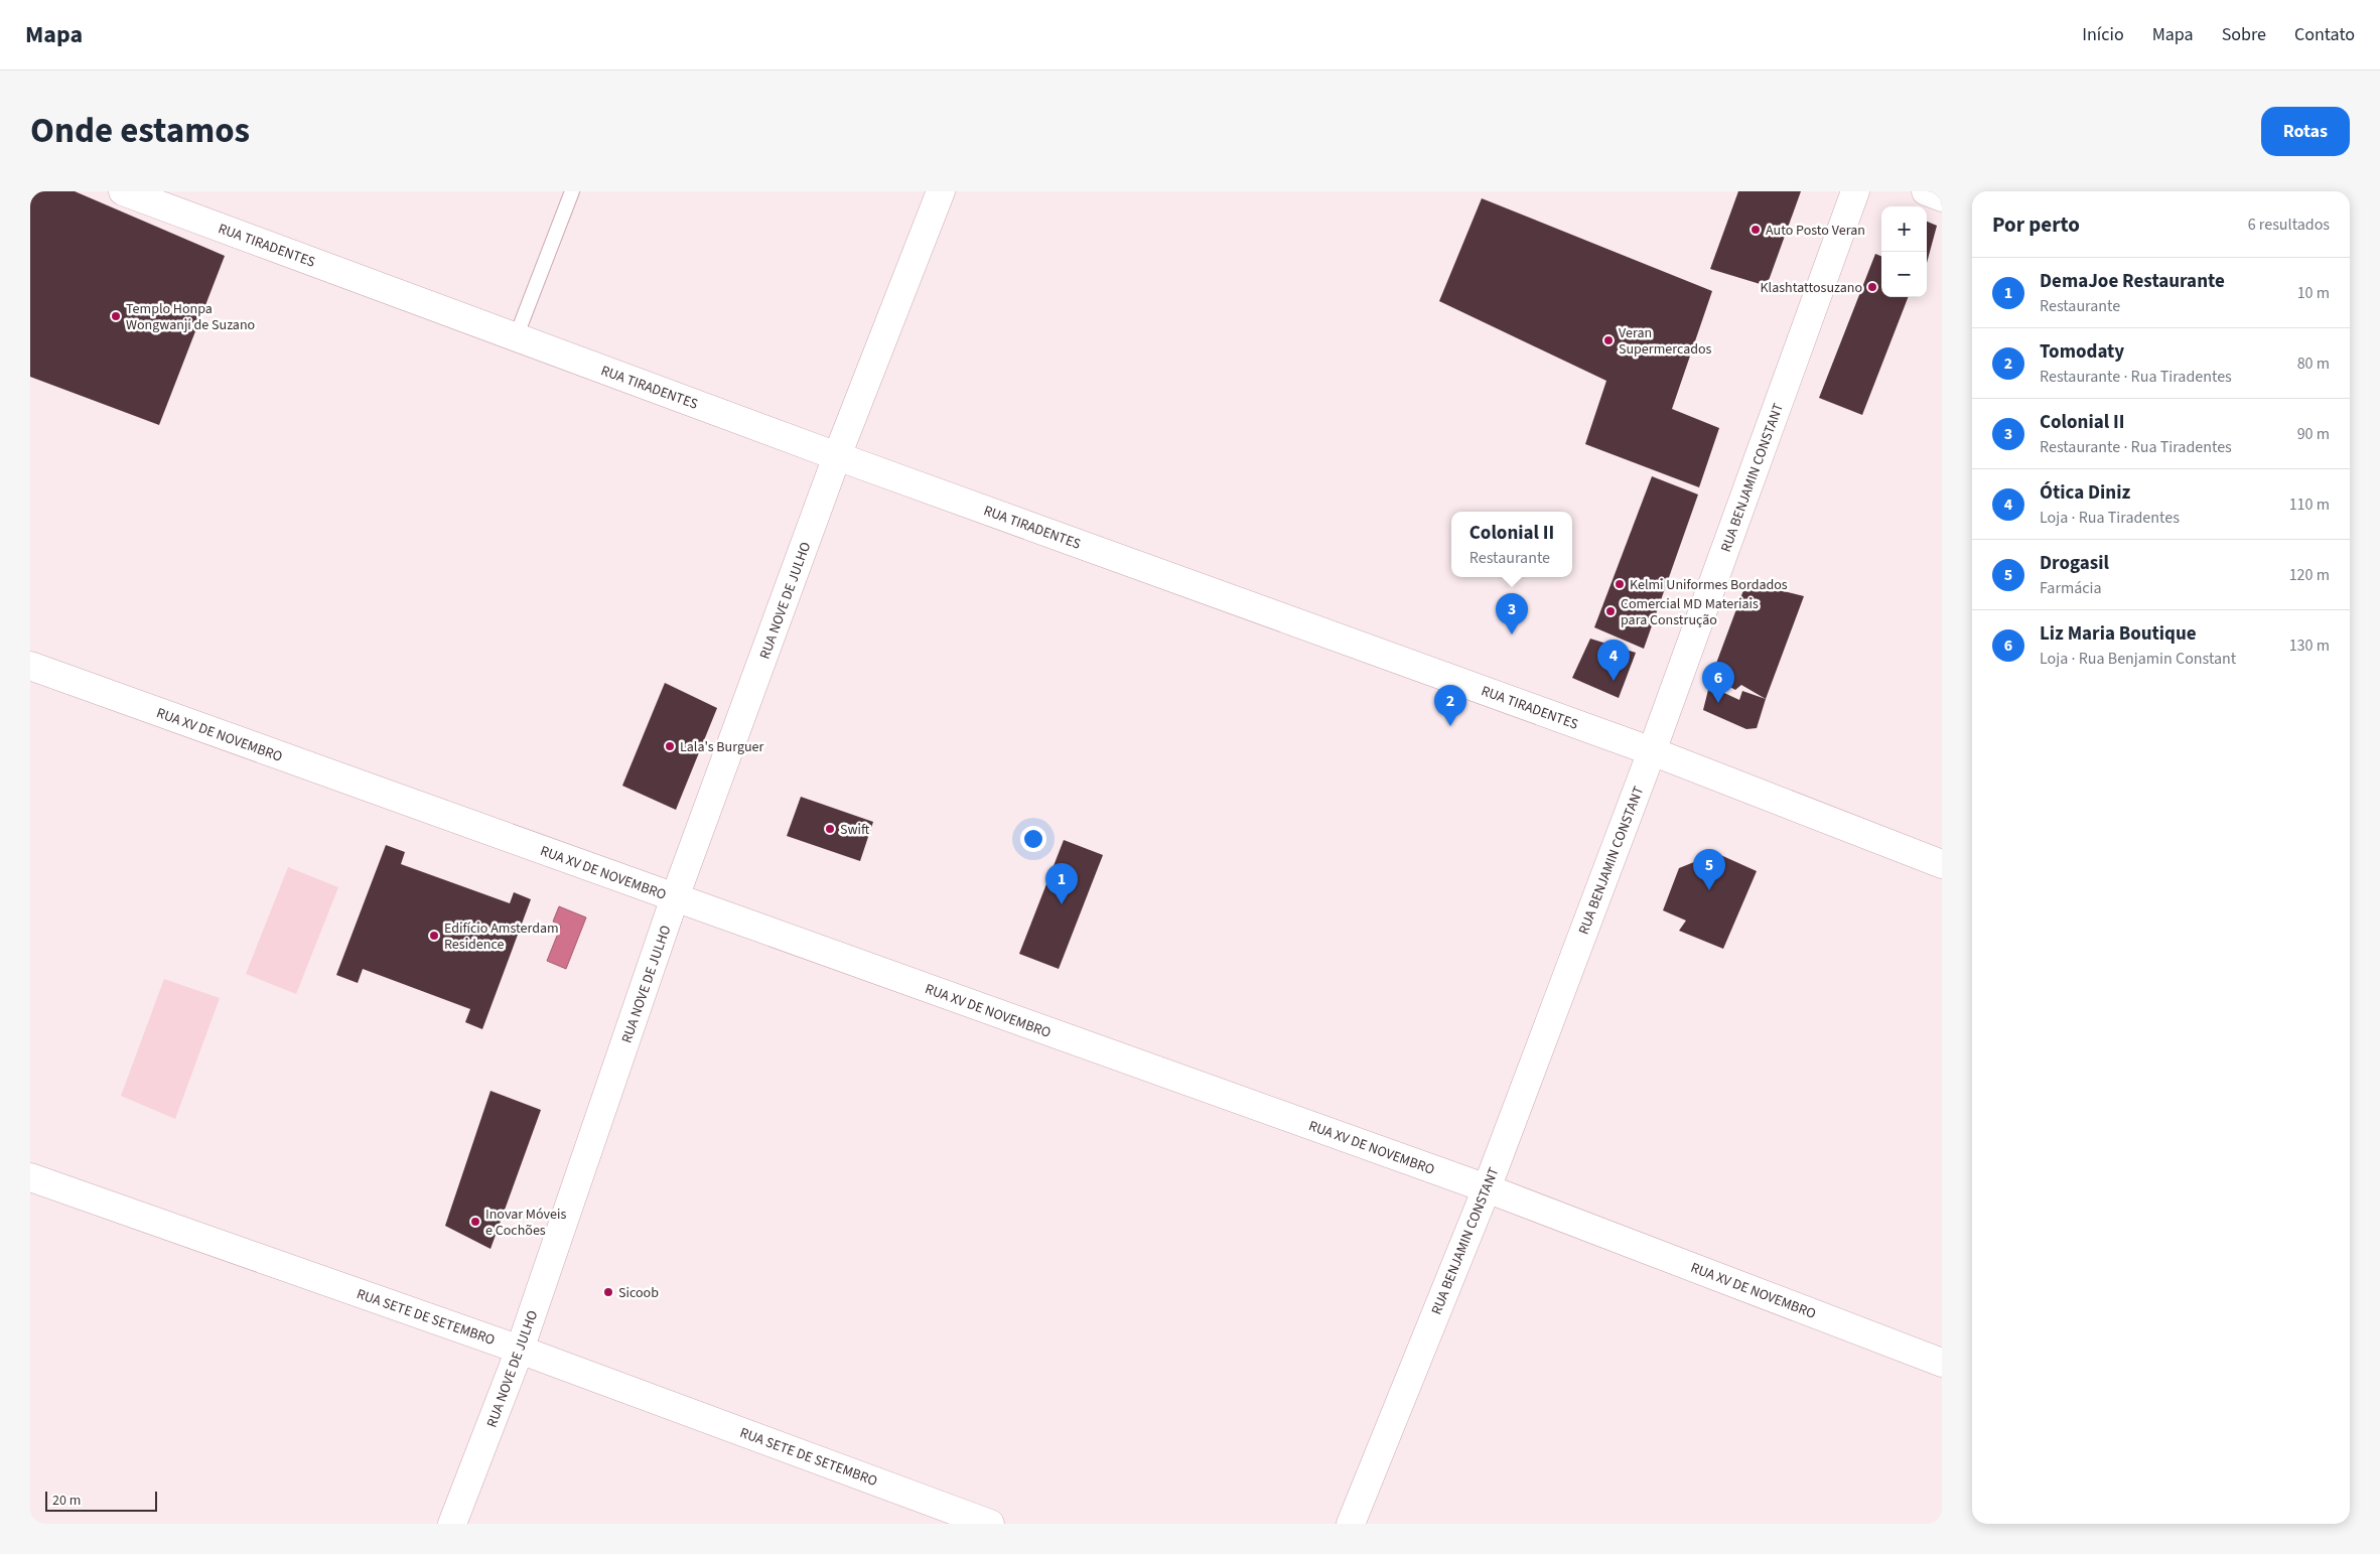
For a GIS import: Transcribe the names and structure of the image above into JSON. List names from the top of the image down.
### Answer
{
  "streets": {
    "street": [
      "RUA TIRADENTES",
      "RUA BENJAMIN CONSTANT",
      "RUA NOVE DE JULHO",
      "RUA XV DE NOVEMBRO",
      "RUA SETE DE SETEMBRO"
    ]
  },
  "crossings": [
    ["RUA TIRADENTES", "RUA BENJAMIN CONSTANT"],
    ["RUA TIRADENTES", "RUA NOVE DE JULHO"],
    ["RUA BENJAMIN CONSTANT", "RUA XV DE NOVEMBRO"],
    ["RUA NOVE DE JULHO", "RUA XV DE NOVEMBRO"],
    ["RUA NOVE DE JULHO", "RUA SETE DE SETEMBRO"]
  ],
  "places": [
    "Auto Posto Veran",
    "Klashtattosuzano",
    "Templo Honpa Wongwanji de Suzano",
    "Veran Supermercados",
    "Kelmi Uniformes Bordados",
    "Comercial MD Materiais para Construção",
    "Lala's Burguer",
    "Swift",
    "Edifício Amsterdam Residence",
    "Inovar Móveis e Cochões",
    "Sicoob"
  ],
  "scale_bar": "20 m",
  "page": {
    "header": "Mapa",
    "nav": [
      "Início",
      "Mapa",
      "Sobre",
      "Contato"
    ],
    "title": "Onde estamos",
    "buttons": "Rotas",
    "heading": ["Por perto", "6 resultados"],
    "map_buttons": ["+", "−"],
    "list": [
      {
        "mark": "1",
        "name": "DemaJoe Restaurante",
        "note": "Restaurante",
        "value": "10 m"
      },
      {
        "mark": "2",
        "name": "Tomodaty",
        "note": "Restaurante · Rua Tiradentes",
        "value": "80 m"
      },
      {
        "mark": "3",
        "name": "Colonial II",
        "note": "Restaurante · Rua Tiradentes",
        "value": "90 m"
      },
      {
        "mark": "4",
        "name": "Ótica Diniz",
        "note": "Loja · Rua Tiradentes",
        "value": "110 m"
      },
      {
        "mark": "5",
        "name": "Drogasil",
        "note": "Farmácia",
        "value": "120 m"
      },
      {
        "mark": "6",
        "name": "Liz Maria Boutique",
        "note": "Loja · Rua Benjamin Constant",
        "value": "130 m"
      }
    ],
    "popup": ["Colonial II", "Restaurante"],
    "pins": [
      "3",
      "4",
      "6",
      "2",
      "5",
      "1"
    ],
    "scale": "20 m"
  }
}
